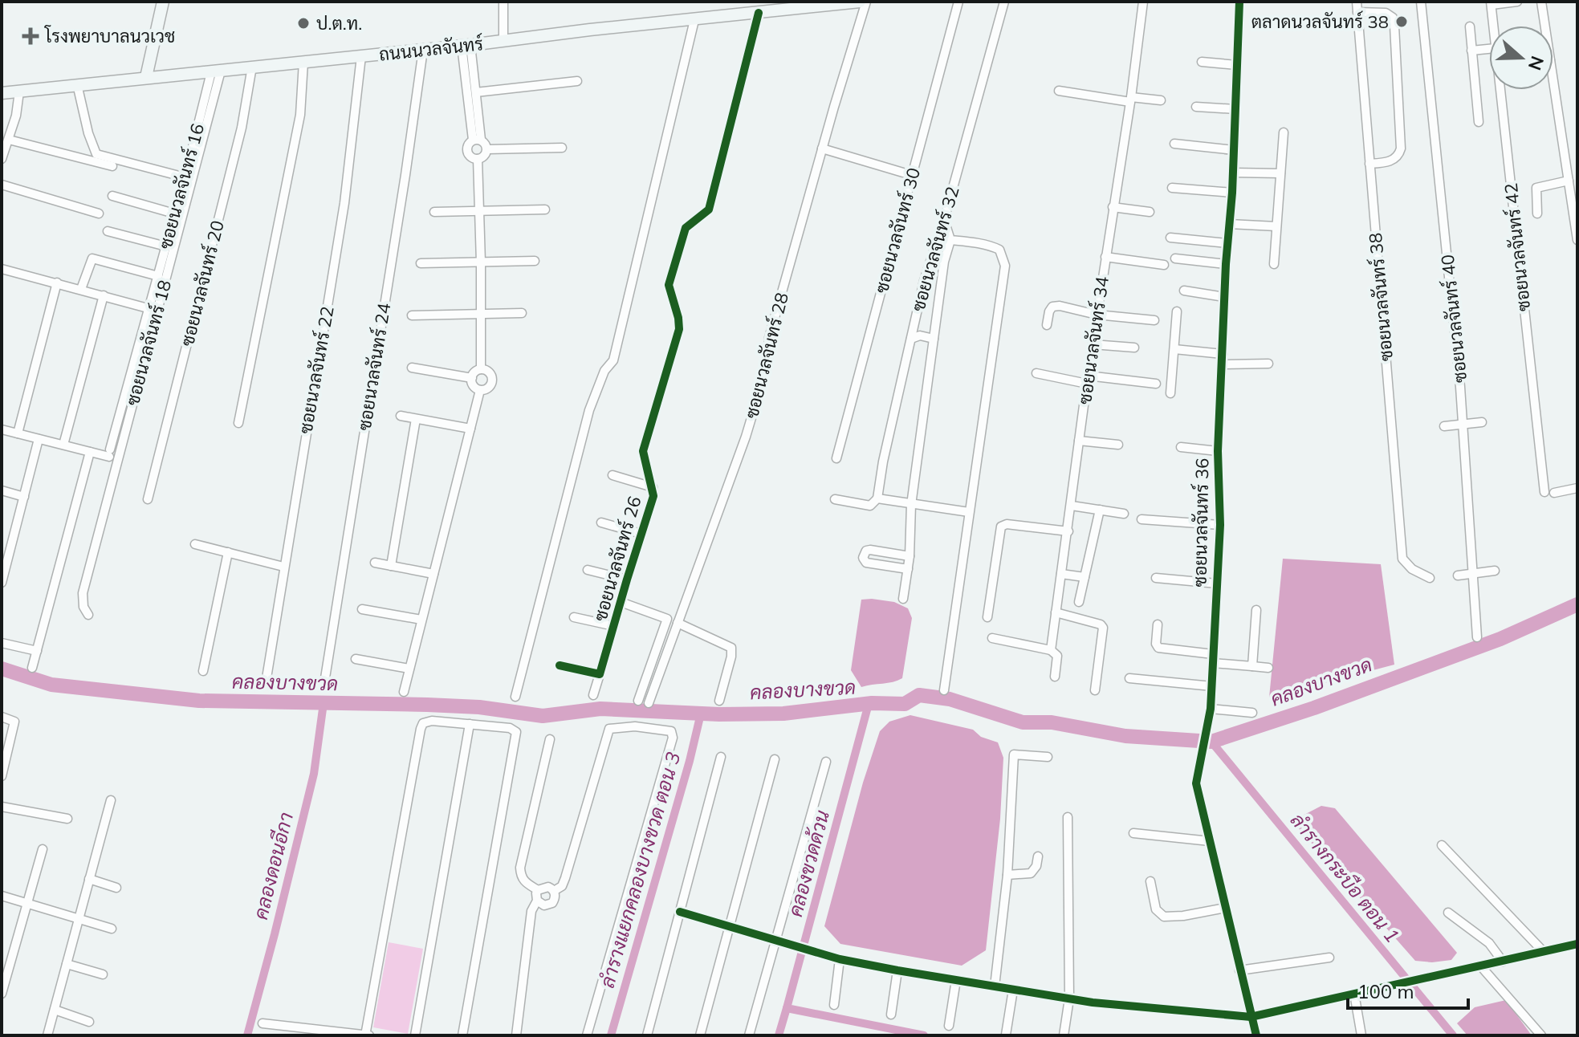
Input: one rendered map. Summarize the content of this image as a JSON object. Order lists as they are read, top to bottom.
{
  "streets": {
    "main road": ["ถนนนวลจันทร์"],
    "street": [
      "ซอยนวลจันทร์ 16",
      "ซอยนวลจันทร์ 30",
      "ซอยนวลจันทร์ 42",
      "ซอยนวลจันทร์ 32",
      "ซอยนวลจันทร์ 20",
      "ซอยนวลจันทร์ 38",
      "ซอยนวลจันทร์ 40",
      "ซอยนวลจันทร์ 34",
      "ซอยนวลจันทร์ 18",
      "ซอยนวลจันทร์ 28",
      "ซอยนวลจันทร์ 24",
      "ซอยนวลจันทร์ 22",
      "ซอยนวลจันทร์ 36",
      "ซอยนวลจันทร์ 26"
    ]
  },
  "crossings": [
    ["ถนนนวลจันทร์", "ซอยนวลจันทร์ 16"],
    ["ถนนนวลจันทร์", "ซอยนวลจันทร์ 20"],
    ["ถนนนวลจันทร์", "ซอยนวลจันทร์ 18"],
    ["ถนนนวลจันทร์", "ซอยนวลจันทร์ 24"],
    ["ถนนนวลจันทร์", "ซอยนวลจันทร์ 22"],
    ["ถนนนวลจันทร์", "ซอยนวลจันทร์ 26"],
    ["ซอยนวลจันทร์ 16", "ซอยนวลจันทร์ 18"]
  ],
  "water": [
    "คลองบางขวด",
    "คลองขวดด้วน",
    "คลองดอนอีกา",
    "ลำรางแยกคลองบางขวด ตอน 3",
    "ลำรางกระบือ ตอน 1"
  ],
  "places": {
    "other": ["ตลาดนวลจันทร์ 38", "ป.ต.ท."],
    "health": ["โรงพยาบาลนวเวช"]
  },
  "scale_bar": "100 m",
  "north": "right"
}
